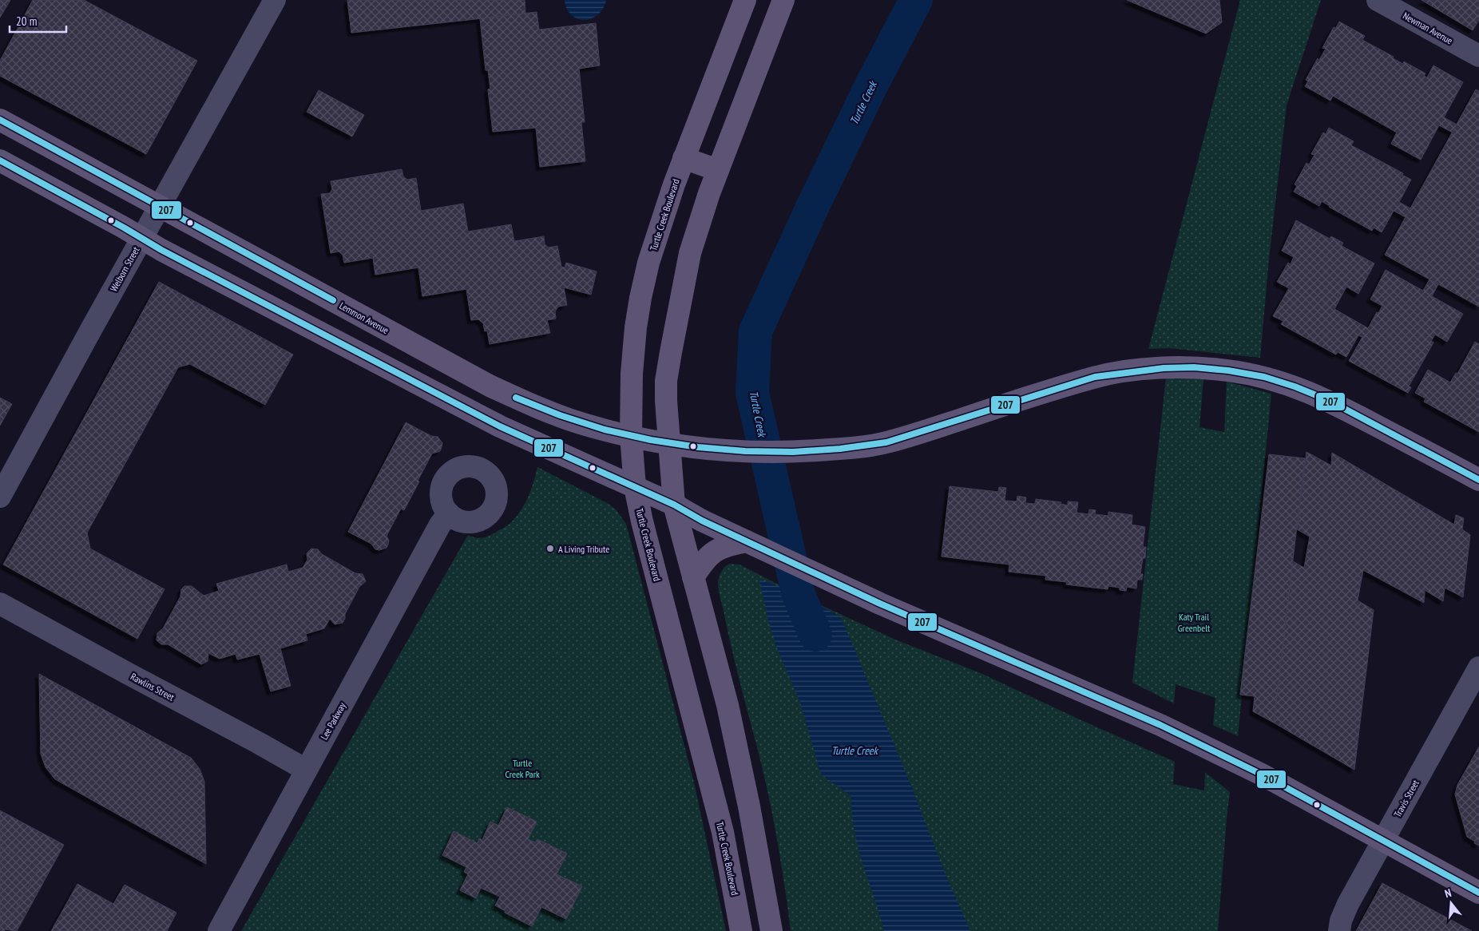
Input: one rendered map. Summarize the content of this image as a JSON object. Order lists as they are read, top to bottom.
{
  "streets": {
    "main road": ["Turtle Creek Boulevard", "Lemmon Avenue"],
    "street": [
      "Newman Avenue",
      "Welborn Street",
      "Rawlins Street",
      "Lee Parkway",
      "Travis Street"
    ]
  },
  "crossings": [
    ["Turtle Creek Boulevard", "Lemmon Avenue"],
    ["Welborn Street", "Lemmon Avenue"],
    ["Rawlins Street", "Lee Parkway"]
  ],
  "water": ["Turtle Creek"],
  "parks": ["Katy Trail Greenbelt", "Turtle Creek Park"],
  "places": ["A Living Tribute"],
  "lines": ["transit line 207"],
  "scale_bar": "20 m",
  "north": "top"
}
